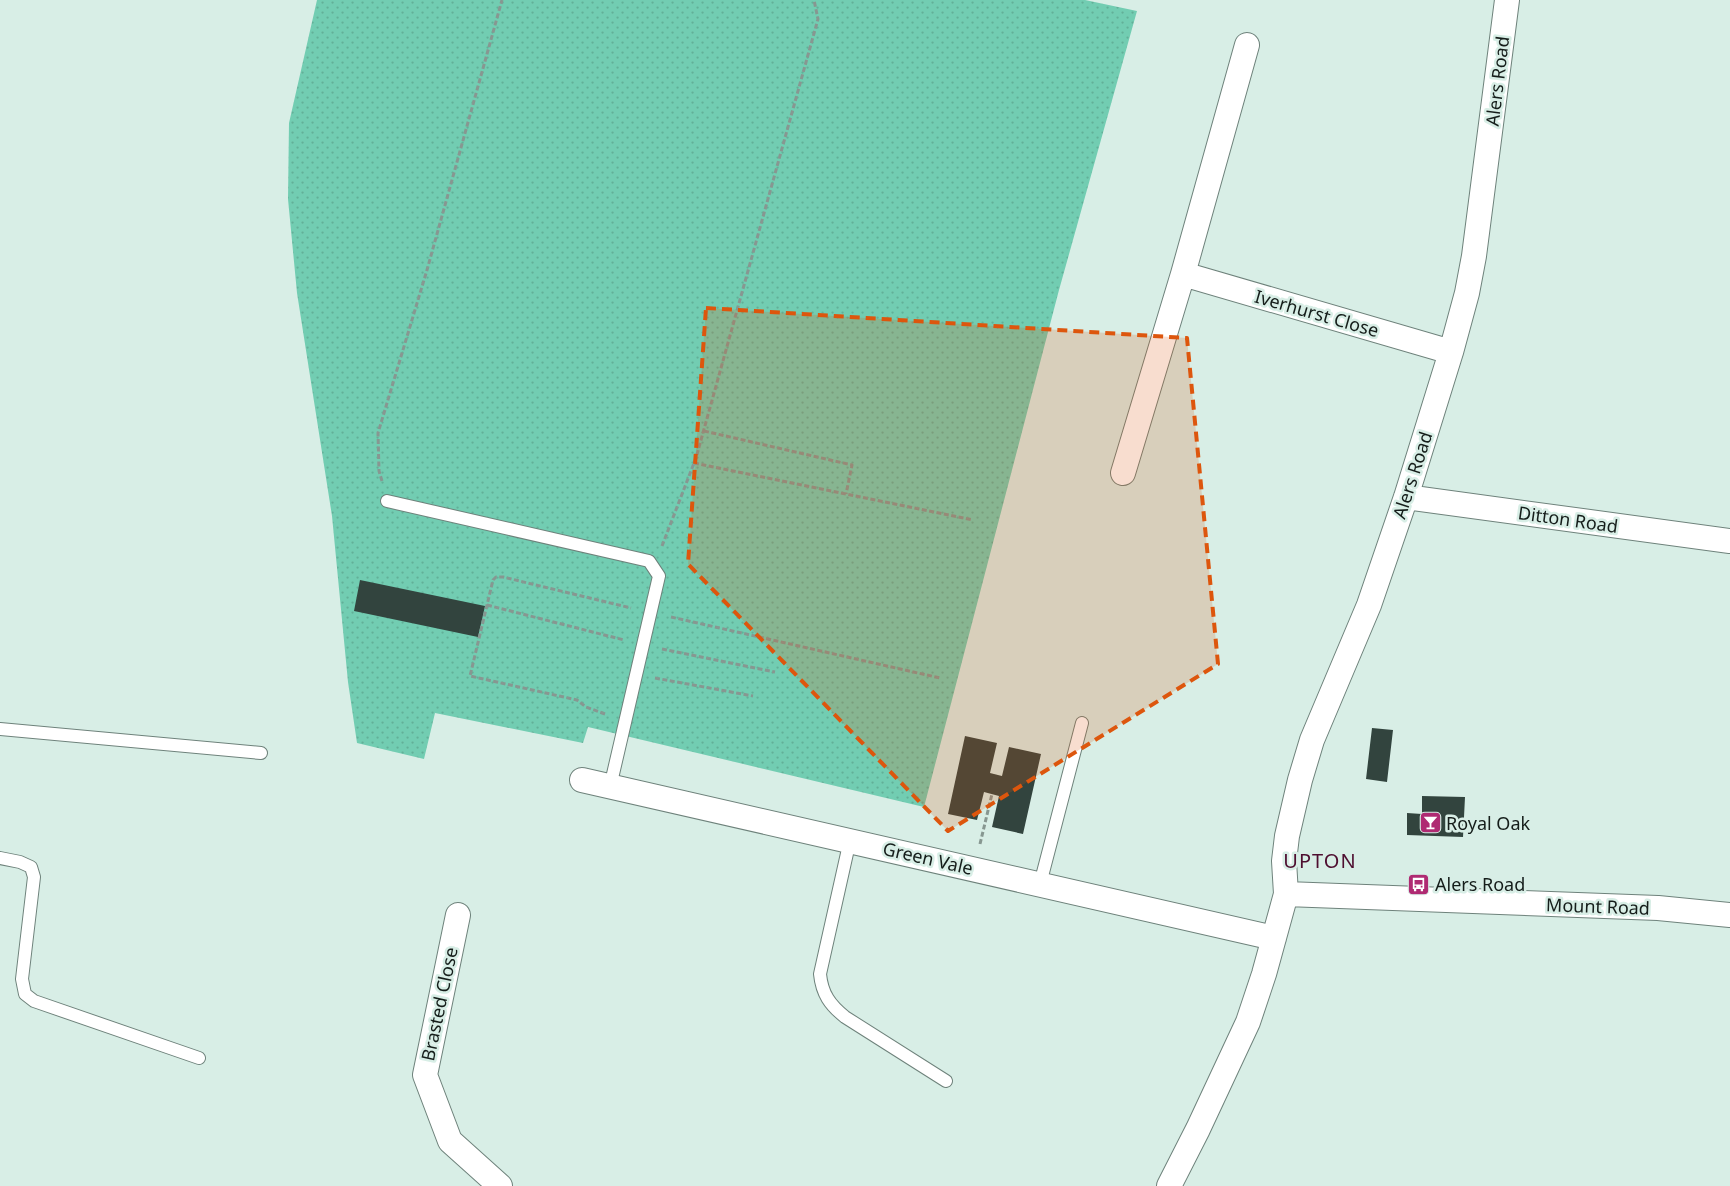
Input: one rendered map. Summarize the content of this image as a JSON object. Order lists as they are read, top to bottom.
{
  "streets": {
    "street": [
      "Alers Road",
      "Iverhurst Close",
      "Ditton Road",
      "Green Vale",
      "Mount Road",
      "Brasted Close"
    ]
  },
  "crossings": [
    ["Alers Road", "Iverhurst Close"],
    ["Alers Road", "Ditton Road"],
    ["Alers Road", "Green Vale"],
    ["Alers Road", "Mount Road"]
  ],
  "districts": ["UPTON"],
  "places": {
    "bar": ["Royal Oak"],
    "bus stop": ["Alers Road"]
  }
}
